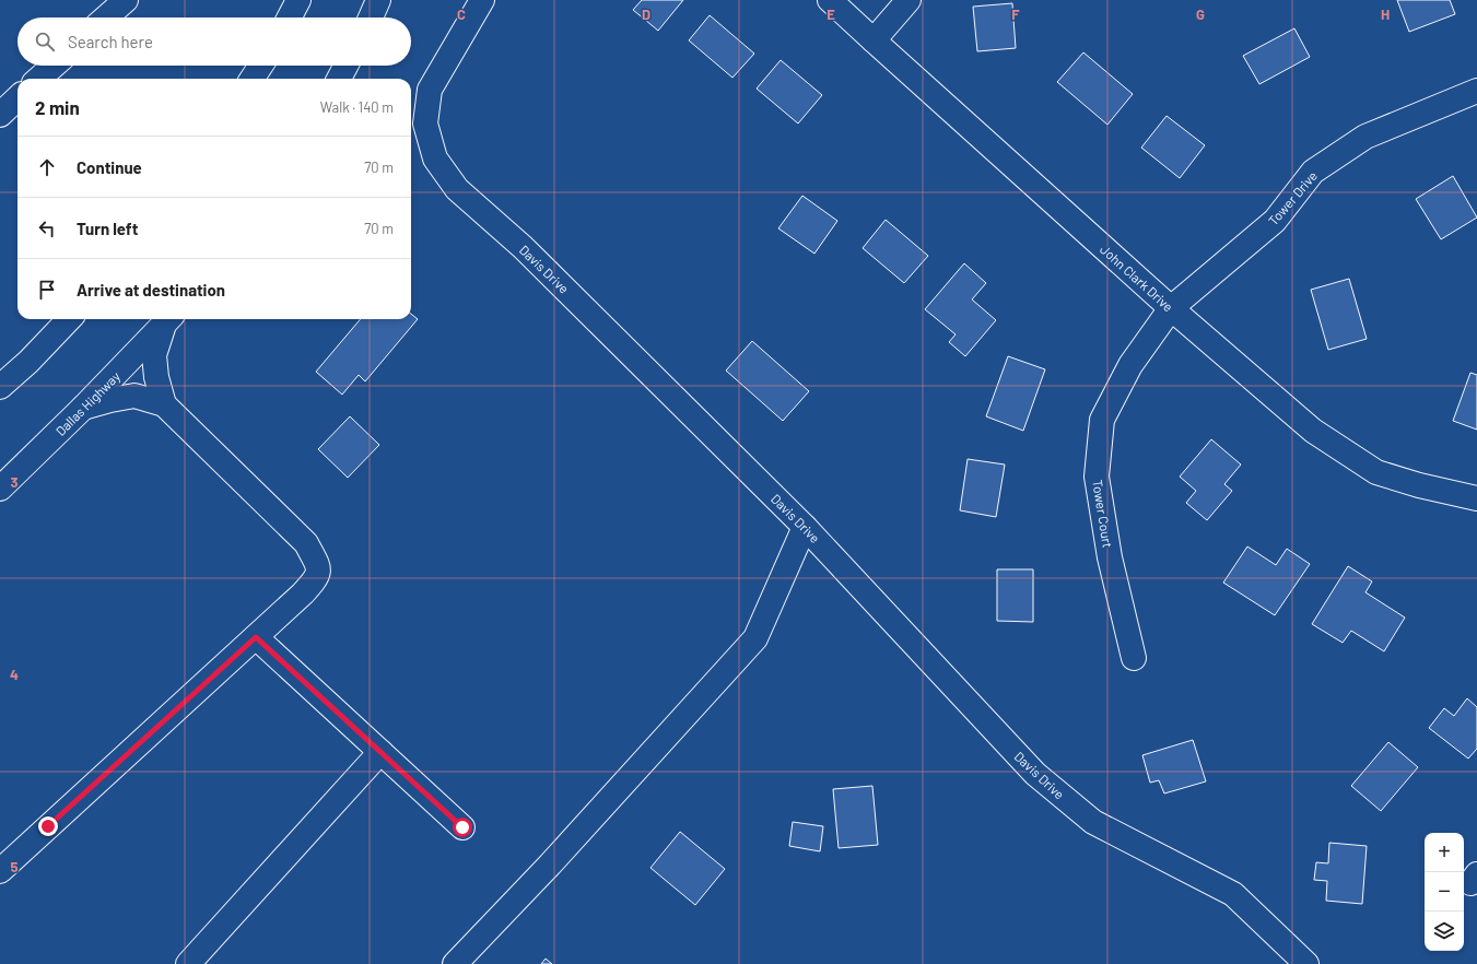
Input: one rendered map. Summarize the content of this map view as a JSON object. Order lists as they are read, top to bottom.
{
  "streets": {
    "street": [
      "Tower Drive",
      "Davis Drive",
      "John Clark Drive",
      "Dallas Highway",
      "Tower Court"
    ]
  },
  "crossings": [
    ["Tower Drive", "John Clark Drive"],
    ["Tower Drive", "Tower Court"],
    ["John Clark Drive", "Tower Court"]
  ],
  "page": {
    "search": "Search here",
    "heading": ["2 min", "Walk · 140 m"],
    "list": [
      ["Continue", "70 m"],
      ["Turn left", "70 m"],
      "Arrive at destination"
    ],
    "map_buttons": ["+", "−"]
  },
  "grid": {
    "columns": [
      "C",
      "D",
      "E",
      "F",
      "G",
      "H"
    ],
    "rows": ["3", "4", "5"]
  }
}
